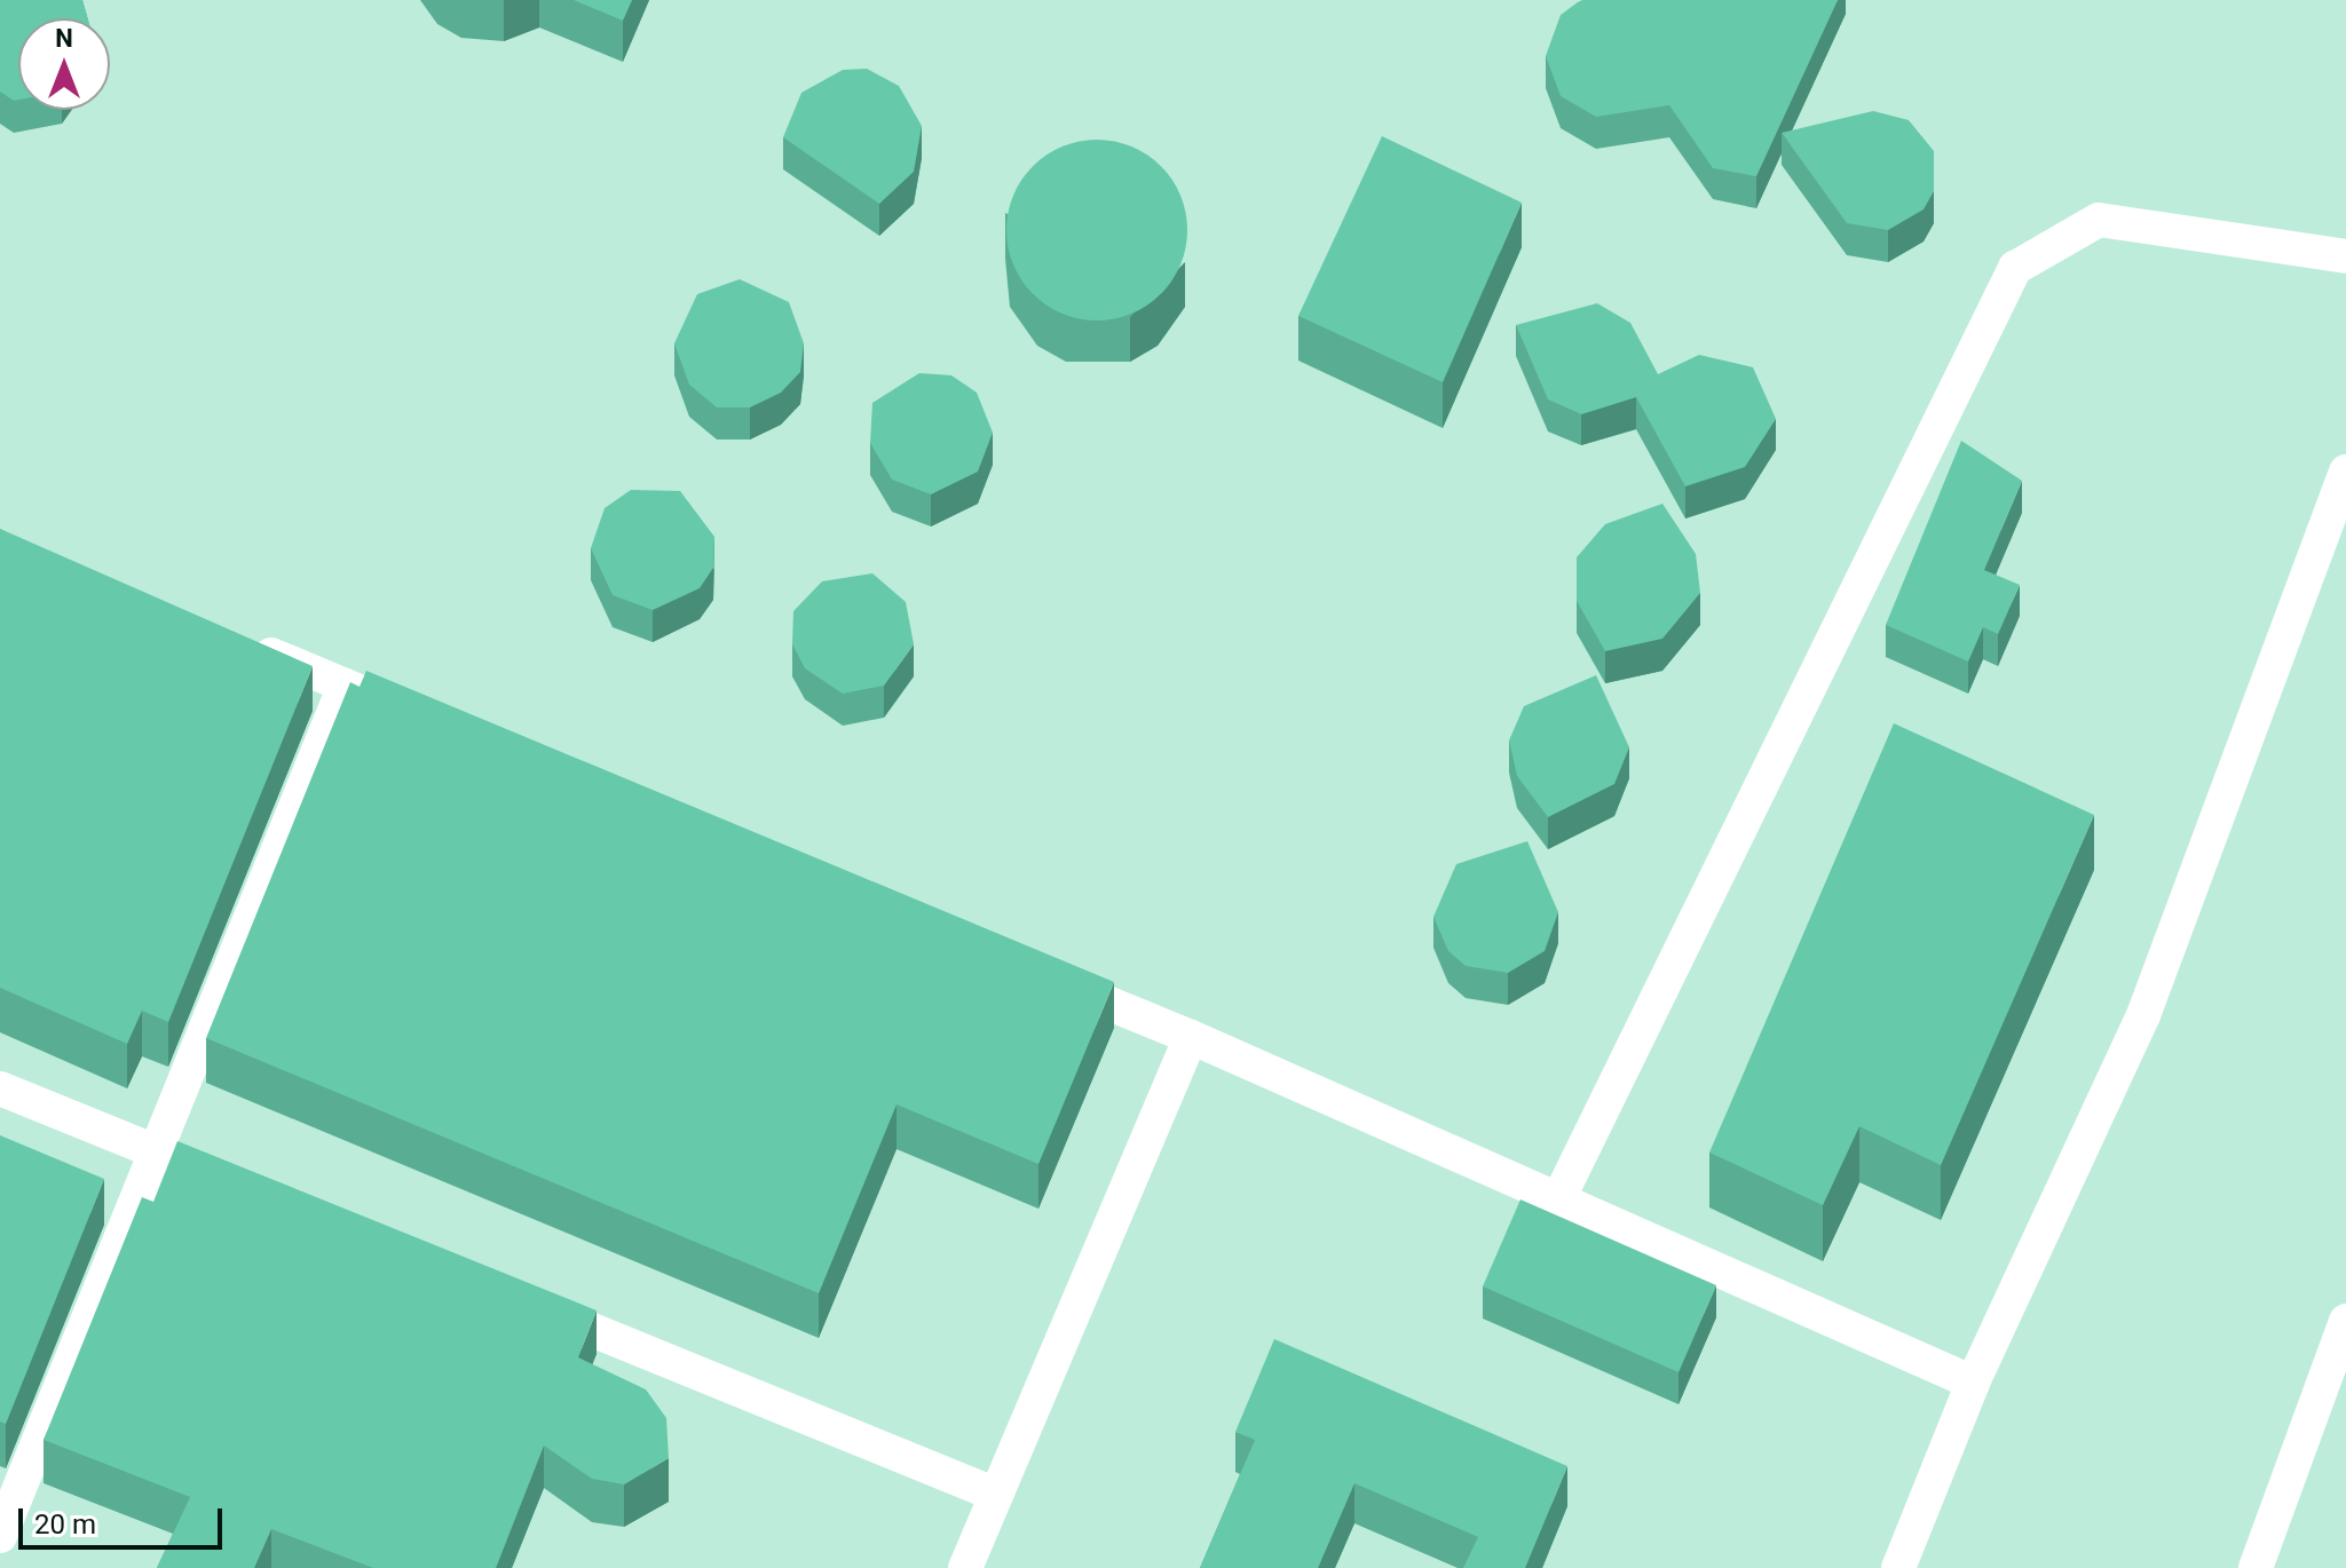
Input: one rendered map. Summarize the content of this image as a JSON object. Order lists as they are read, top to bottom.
{
  "scale_bar": "20 m",
  "north": "top"
}
